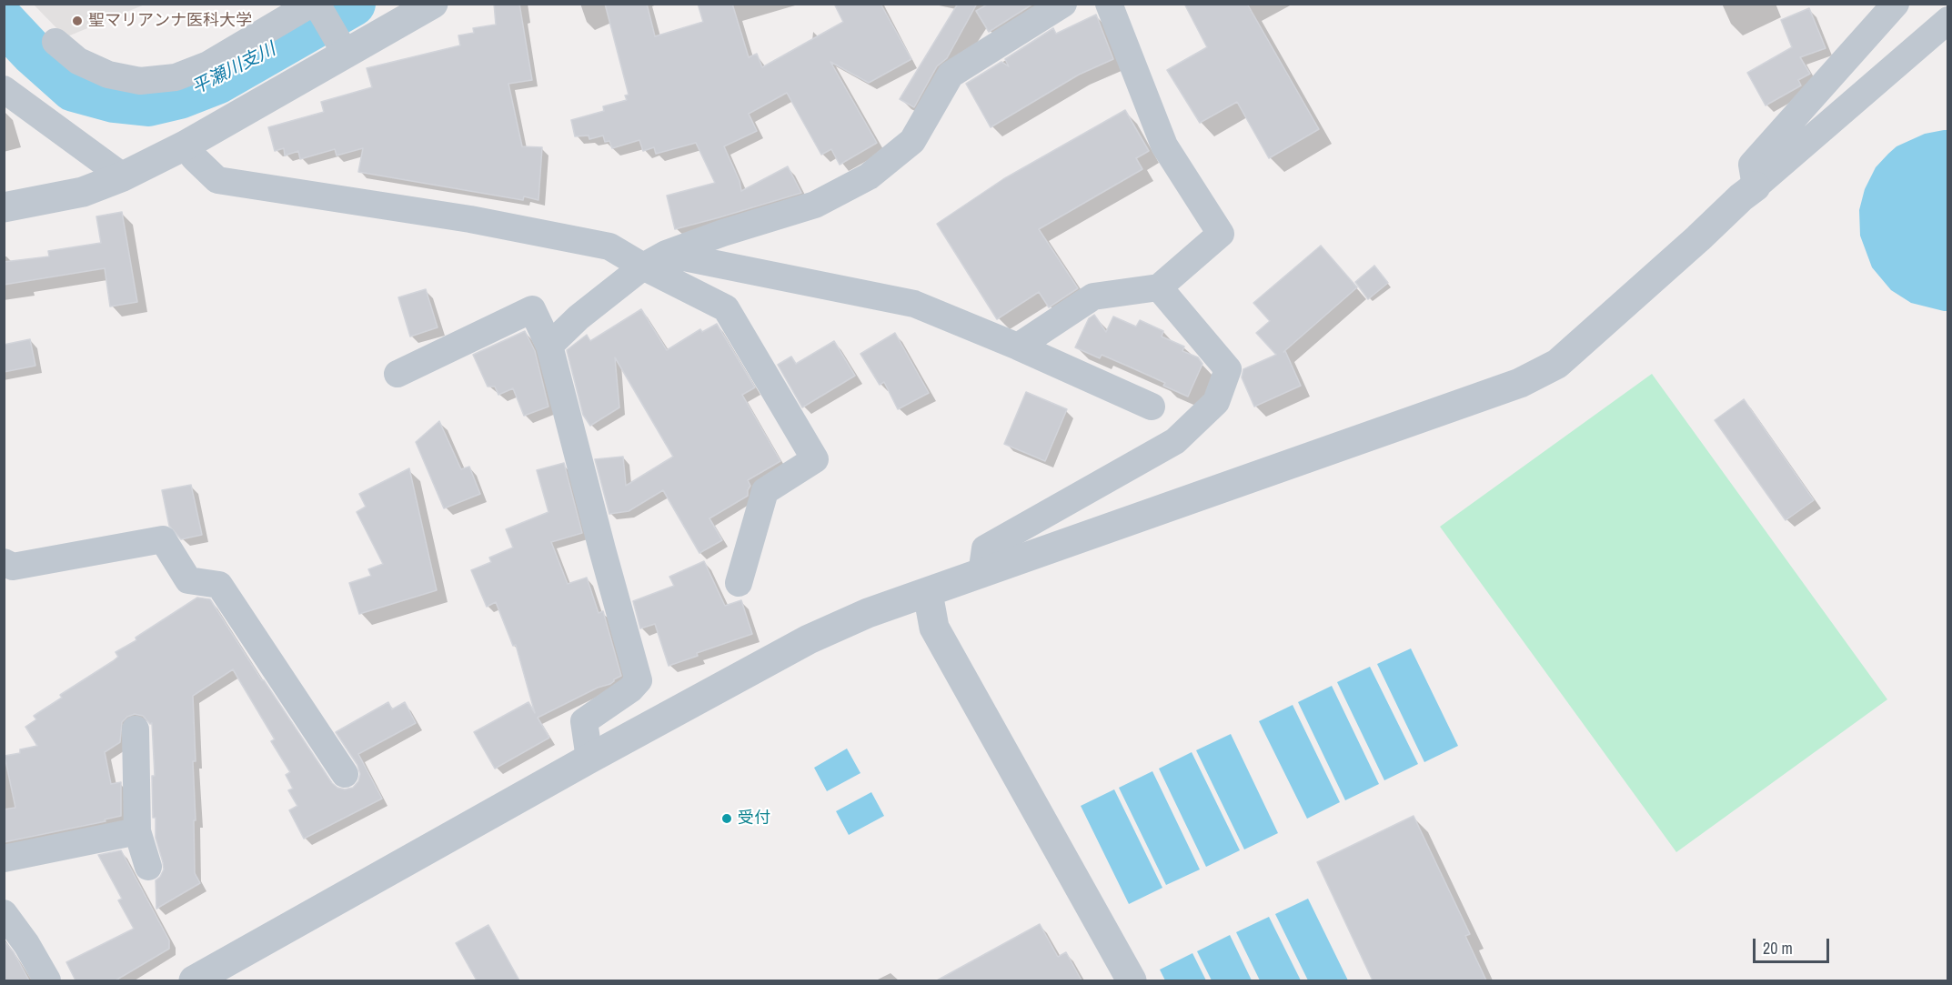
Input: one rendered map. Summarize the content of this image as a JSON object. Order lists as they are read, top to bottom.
{
  "water": ["平瀬川支川"],
  "places": ["聖マリアンナ医科大学", "受付"],
  "scale_bar": "20 m"
}
